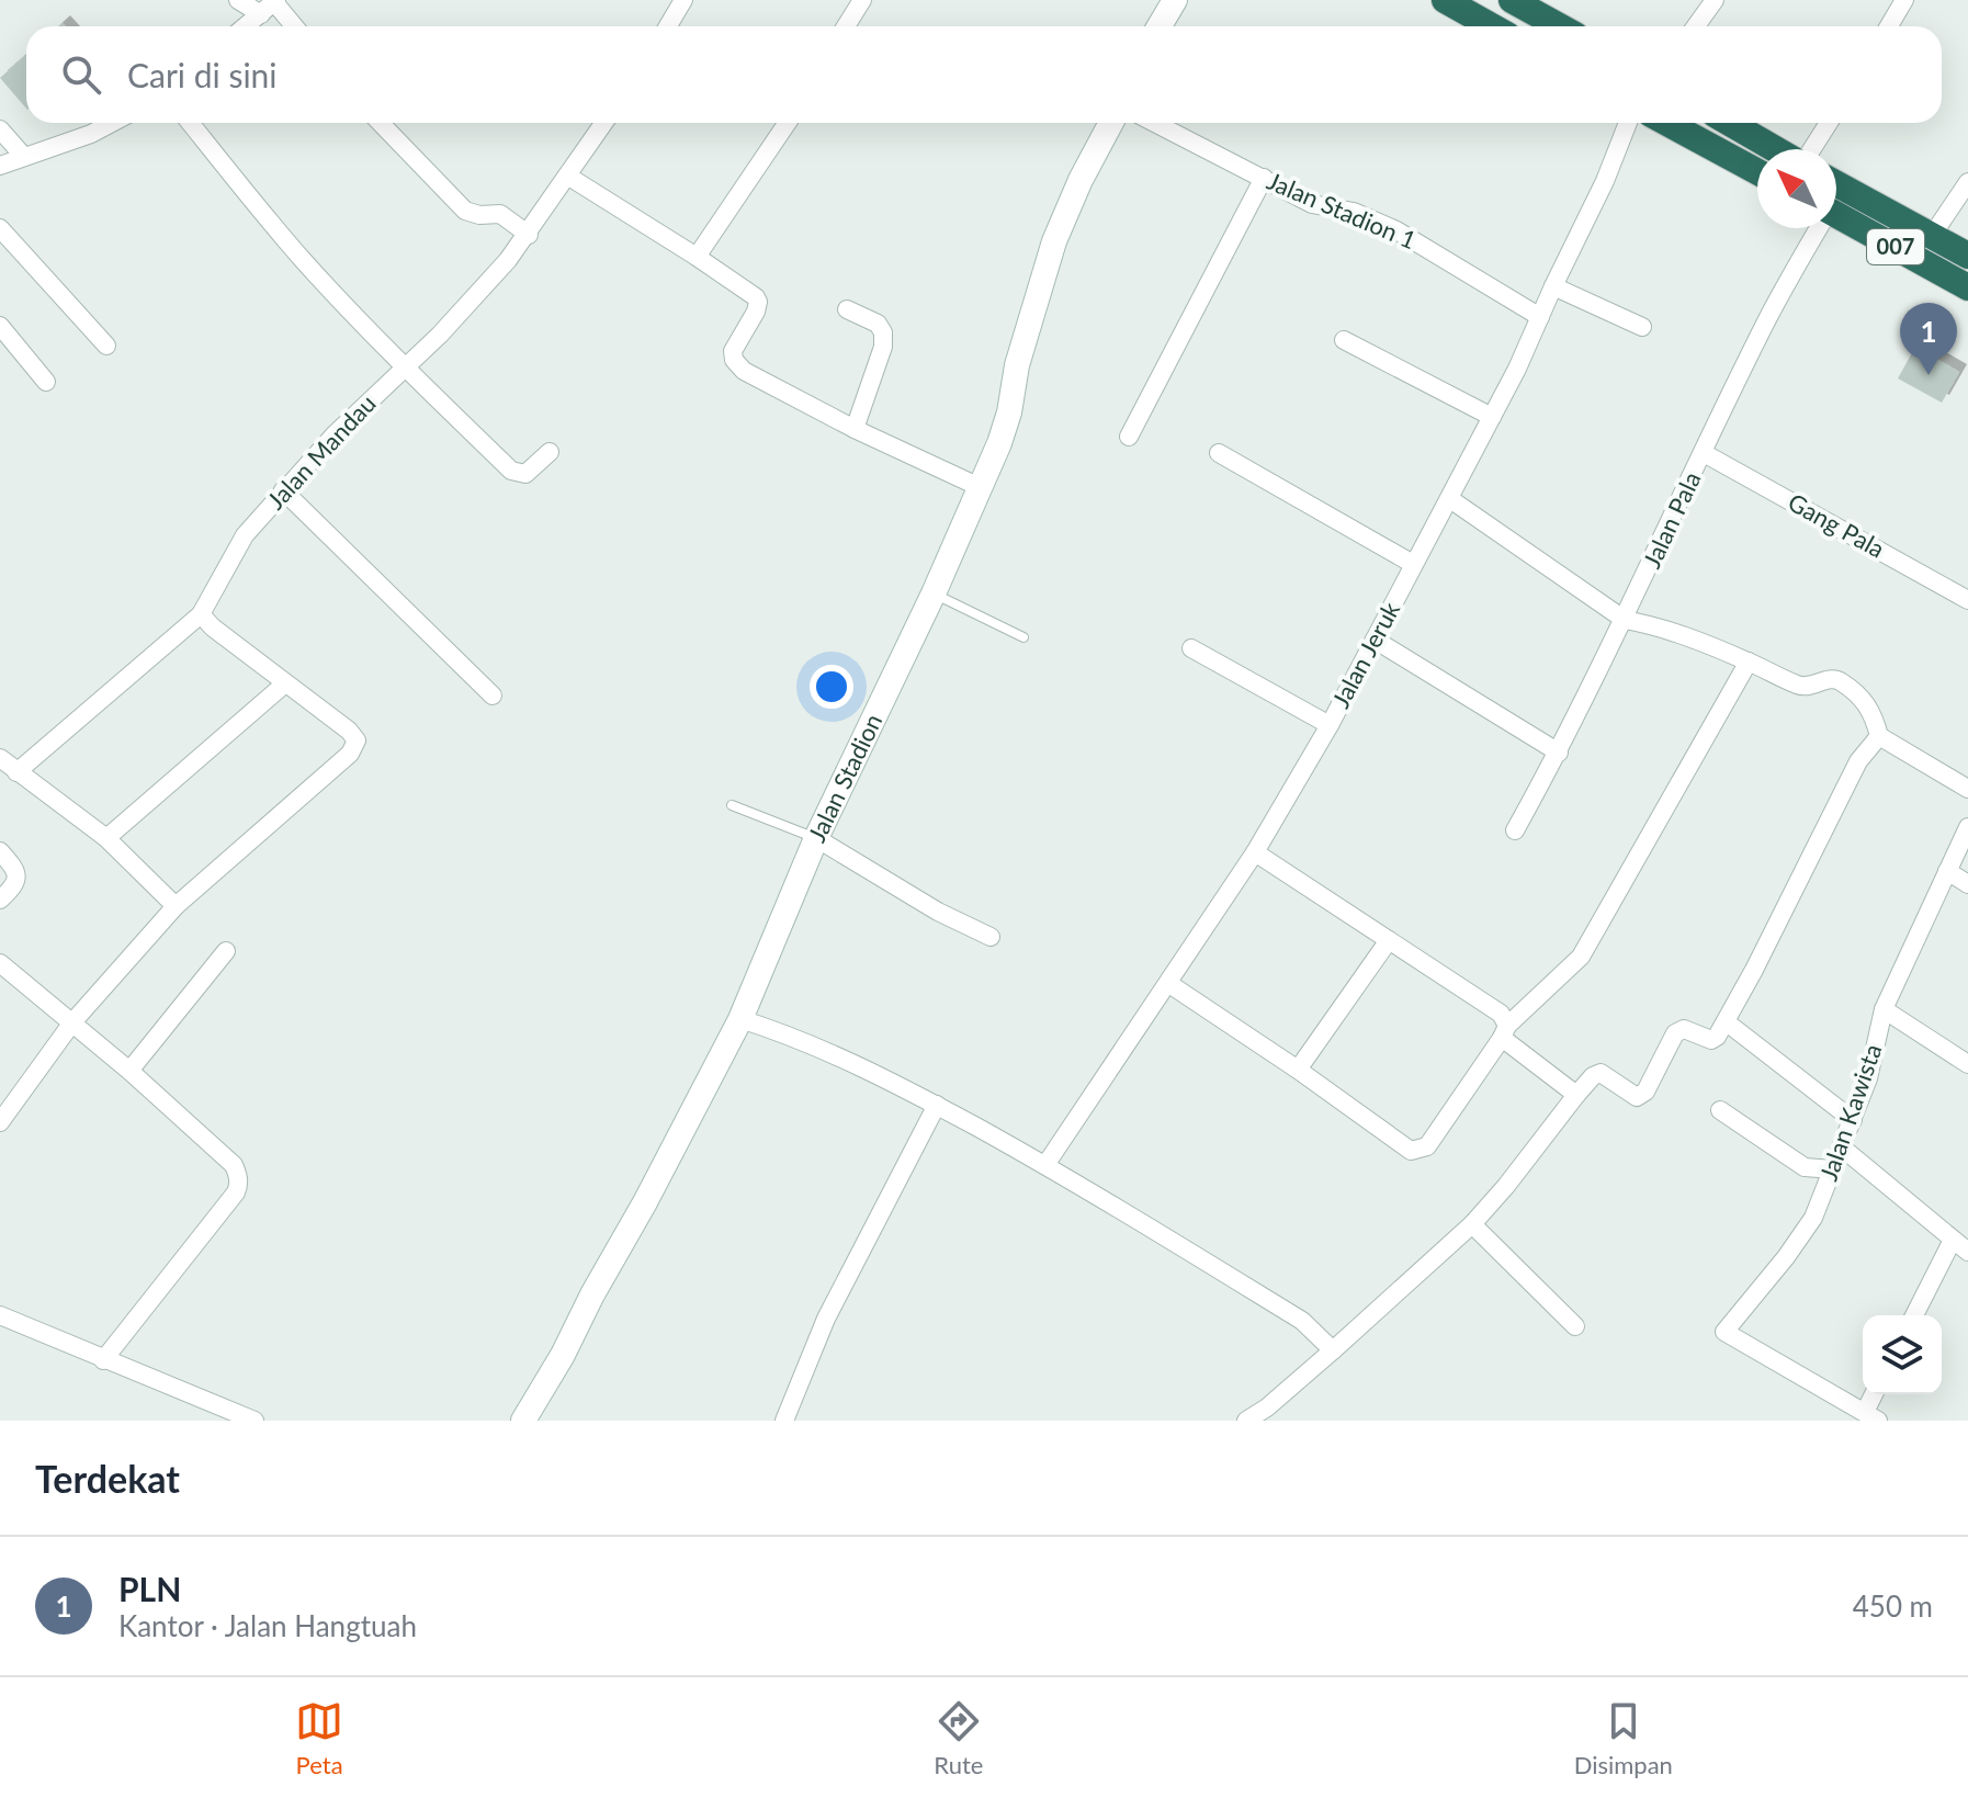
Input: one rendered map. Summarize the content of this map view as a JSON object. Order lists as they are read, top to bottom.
{
  "streets": {
    "highway": ["007"],
    "street": [
      "Jalan Stadion 1",
      "Jalan Mandau",
      "Jalan Pala",
      "Gang Pala",
      "Jalan Jeruk",
      "Jalan Stadion",
      "Jalan Kawista"
    ]
  },
  "crossings": [
    ["Jalan Stadion 1", "Jalan Jeruk"],
    ["Jalan Pala", "Gang Pala"]
  ],
  "north": "top left",
  "page": {
    "search": "Cari di sini",
    "pins": "1",
    "heading": "Terdekat",
    "list": [
      {
        "mark": "1",
        "name": "PLN",
        "note": "Kantor · Jalan Hangtuah",
        "value": "450 m"
      }
    ],
    "nav": ["Peta", "Rute", "Disimpan"]
  }
}
